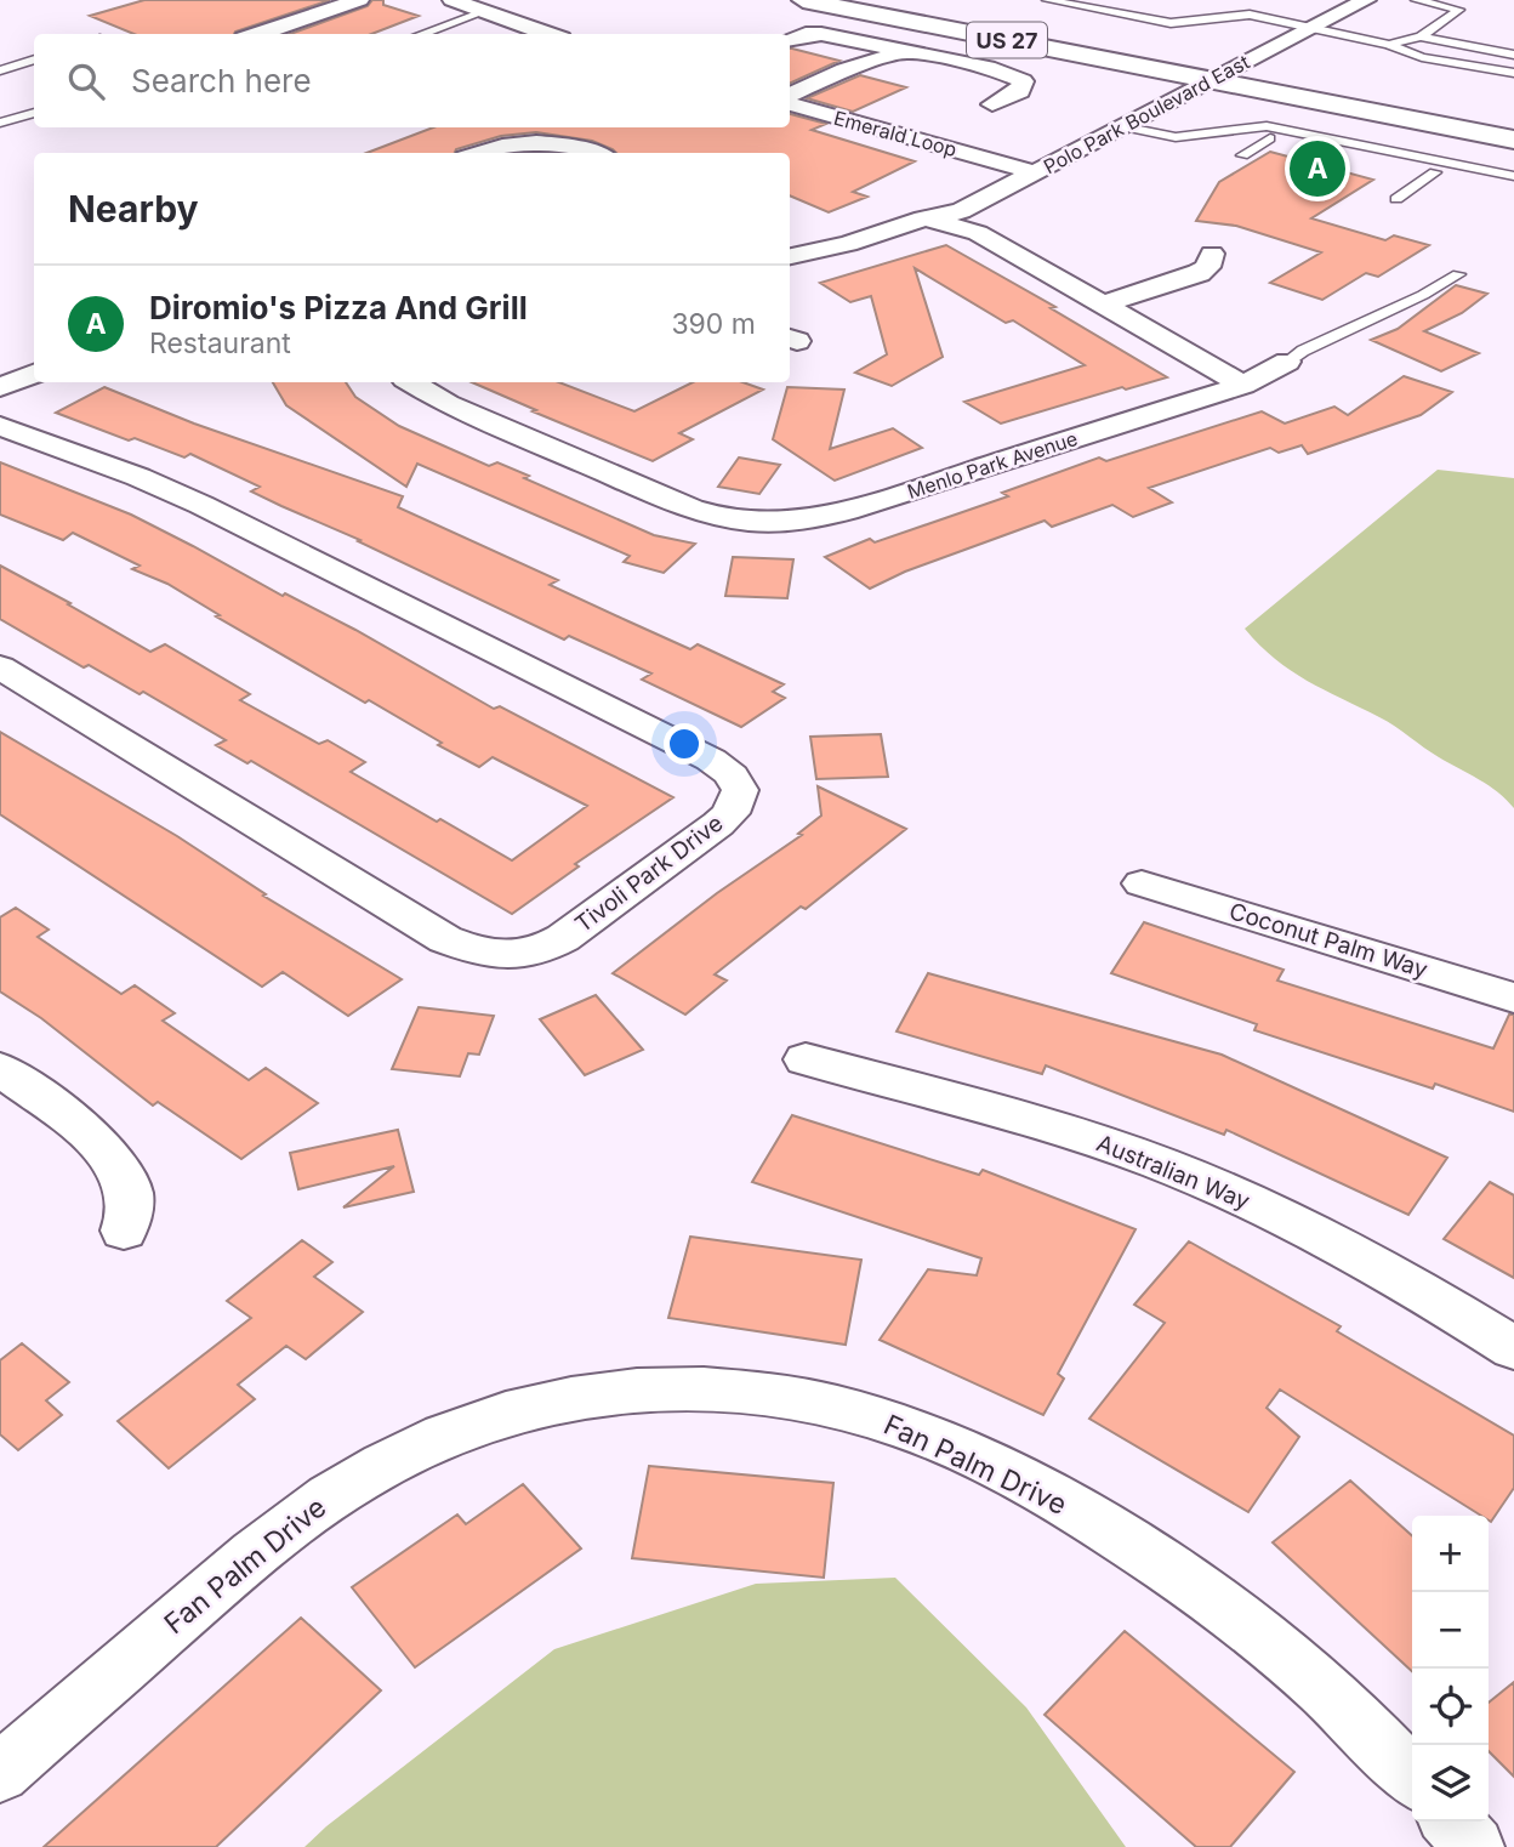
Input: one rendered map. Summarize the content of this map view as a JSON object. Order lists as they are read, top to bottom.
{
  "streets": {
    "highway": ["US 27"],
    "street": [
      "Polo Park Boulevard East",
      "Emerald Loop",
      "Menlo Park Avenue",
      "Tivoli Park Drive",
      "Coconut Palm Way",
      "Australian Way",
      "Fan Palm Drive"
    ]
  },
  "crossings": [
    ["US 27", "Polo Park Boulevard East"],
    ["Polo Park Boulevard East", "Emerald Loop"]
  ],
  "page": {
    "search": "Search here",
    "pins": "A",
    "heading": "Nearby",
    "list": [
      {
        "mark": "A",
        "name": "Diromio's Pizza And Grill",
        "note": "Restaurant",
        "value": "390 m"
      }
    ],
    "map_buttons": ["+", "−"]
  }
}
